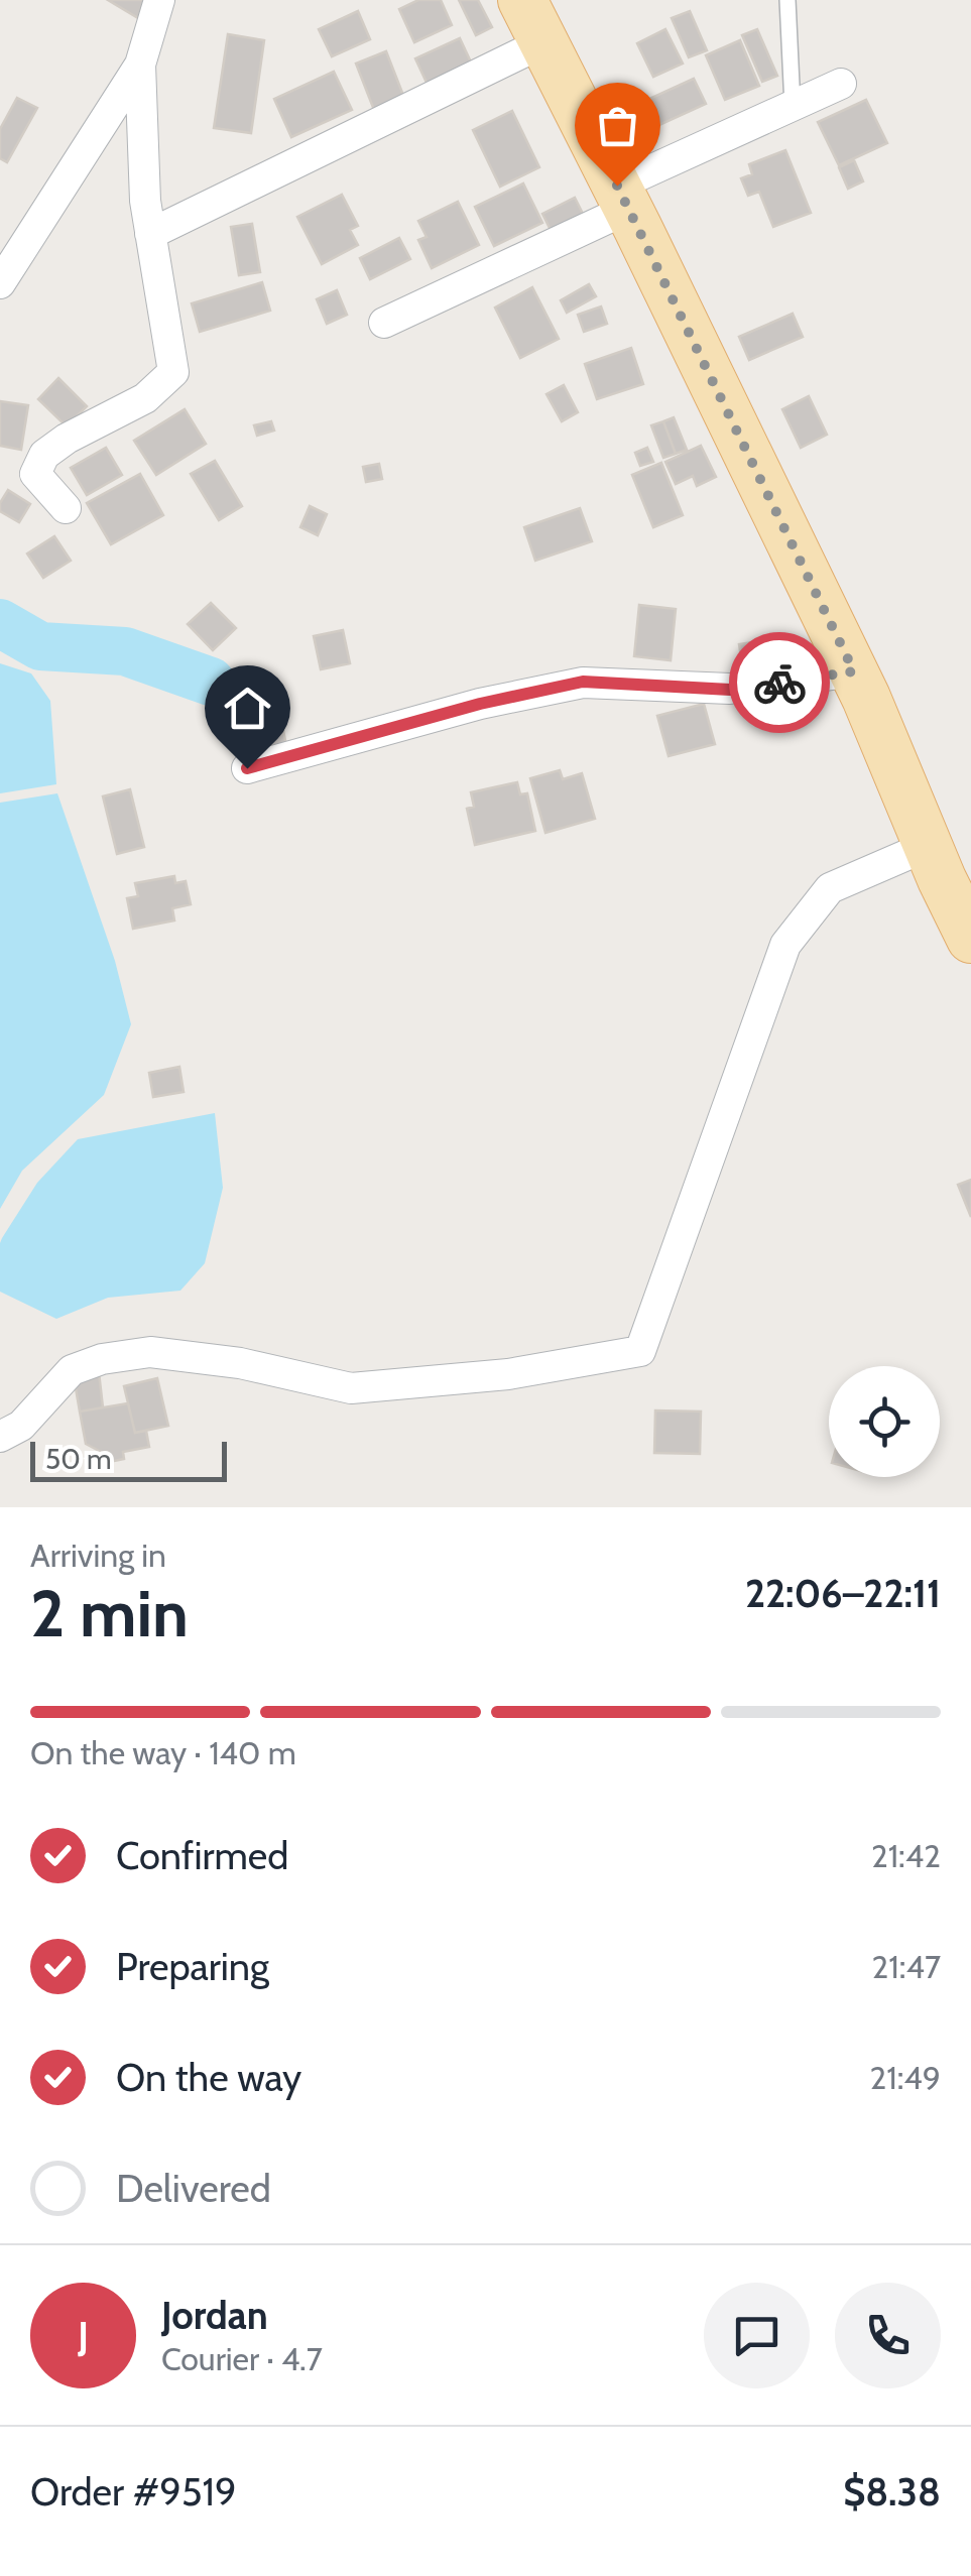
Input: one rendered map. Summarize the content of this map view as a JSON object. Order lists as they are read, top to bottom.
{
  "scale_bar": "50 m",
  "page": {
    "scale": "50 m",
    "heading": ["2 min", "Arriving in", "22:06–22:11"],
    "panel": [
      "Jordan",
      "Courier · 4.7",
      "Order #9519",
      "$8.38"
    ],
    "bar": "On the way · 140 m",
    "list": [
      ["Confirmed", "21:42"],
      ["Preparing", "21:47"],
      ["On the way", "21:49"],
      "Delivered"
    ],
    "round": "J"
  }
}
